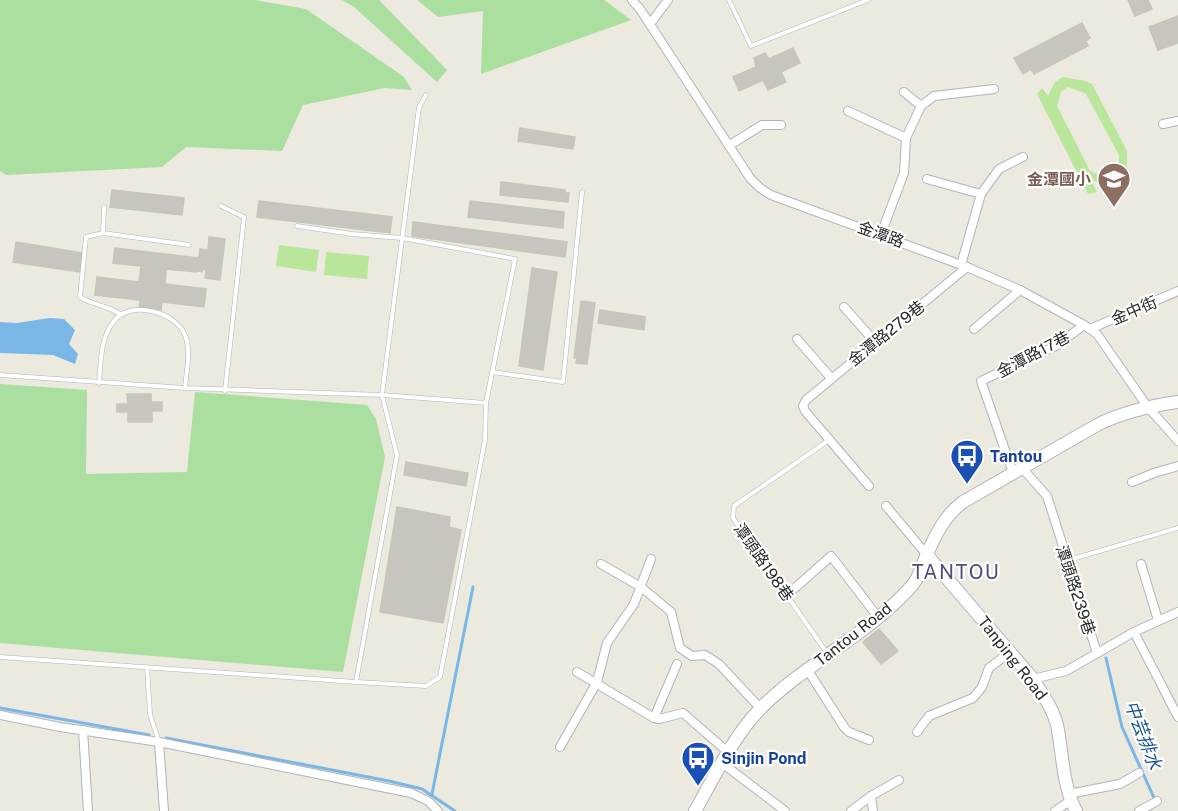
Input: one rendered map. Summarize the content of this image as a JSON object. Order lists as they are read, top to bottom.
{
  "streets": {
    "street": [
      "金潭路",
      "金中街",
      "金潭路279巷",
      "金潭路17巷",
      "潭頭路239巷",
      "Tantou Road",
      "Tanping Road"
    ],
    "lane": ["潭頭路198巷"]
  },
  "crossings": [
    ["金潭路", "金中街"],
    ["金潭路", "金潭路279巷"],
    ["金潭路", "金潭路17巷"],
    ["金潭路", "Tantou Road"],
    ["金中街", "金潭路17巷"],
    ["金潭路279巷", "潭頭路198巷"],
    ["金潭路17巷", "潭頭路239巷"],
    ["金潭路17巷", "Tantou Road"],
    ["潭頭路198巷", "Tantou Road"],
    ["潭頭路239巷", "Tantou Road"],
    ["Tantou Road", "Tanping Road"]
  ],
  "districts": ["TANTOU"],
  "water": ["中芸排水"],
  "places": {
    "school or university": ["金潭國小"],
    "bus stop": ["Tantou", "Sinjin Pond"]
  }
}
